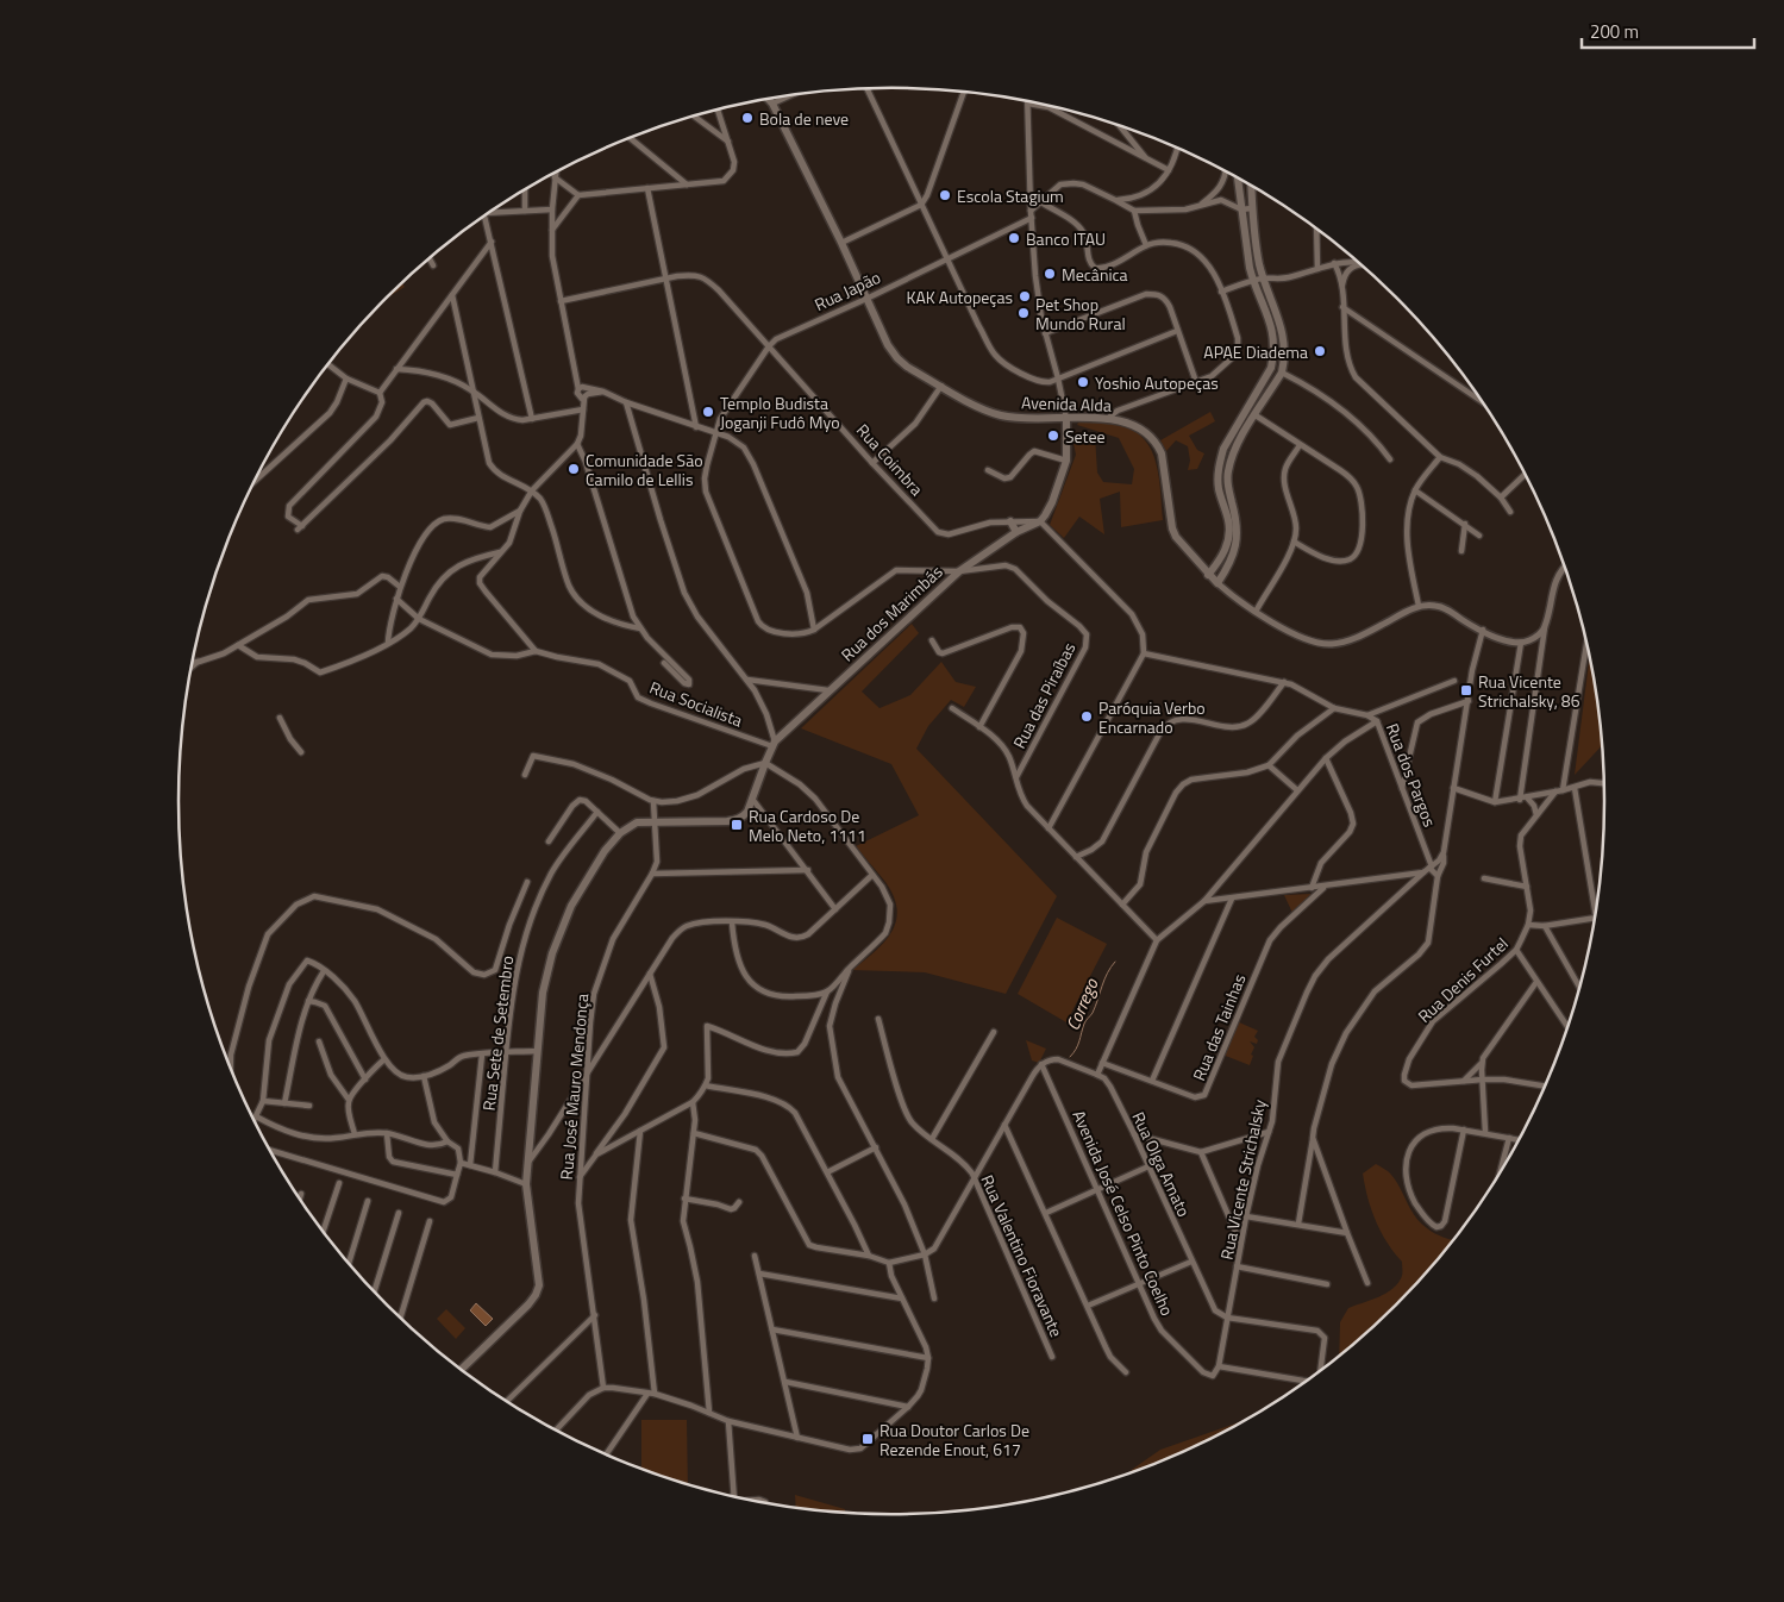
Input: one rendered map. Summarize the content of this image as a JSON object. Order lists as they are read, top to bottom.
{
  "streets": {
    "main road": ["Avenida Alda", "Rua dos Marimbás"],
    "street": [
      "Rua Japão",
      "Rua Coimbra",
      "Rua das Piraíbas",
      "Rua Socialista",
      "Rua dos Pargos",
      "Rua Denis Furtel",
      "Rua das Tainhas",
      "Rua Sete de Setembro",
      "Rua José Mauro Mendonça",
      "Rua Olga Amato",
      "Rua Vicente Strichalsky",
      "Avenida José Celso Pinto Coelho",
      "Rua Valentino Fioravante"
    ]
  },
  "crossings": [
    ["Rua Japão", "Avenida Alda"],
    ["Rua Japão", "Rua Coimbra"],
    ["Rua Coimbra", "Rua dos Marimbás"],
    ["Rua dos Marimbás", "Rua das Piraíbas"],
    ["Rua dos Marimbás", "Rua Socialista"],
    ["Rua dos Pargos", "Rua Vicente Strichalsky"],
    ["Rua Olga Amato", "Rua Vicente Strichalsky"],
    ["Rua Olga Amato", "Avenida José Celso Pinto Coelho"],
    ["Rua Vicente Strichalsky", "Avenida José Celso Pinto Coelho"]
  ],
  "water": ["Corrego"],
  "places": {
    "other": [
      "Bola de neve",
      "Escola Stagium",
      "Banco ITAU",
      "Mecânica",
      "KAK Autopeças",
      "Pet Shop Mundo Rural",
      "APAE Diadema",
      "Yoshio Autopeças",
      "Templo Budista Joganji Fudô Myo",
      "Setee",
      "Comunidade São Camilo de Lellis",
      "Paróquia Verbo Encarnado"
    ],
    "transit": ["Rua Vicente Strichalsky, 86", "Rua Cardoso De Melo Neto, 1111", "Rua Doutor Carlos De Rezende Enout, 617"]
  },
  "scale_bar": "200 m"
}
